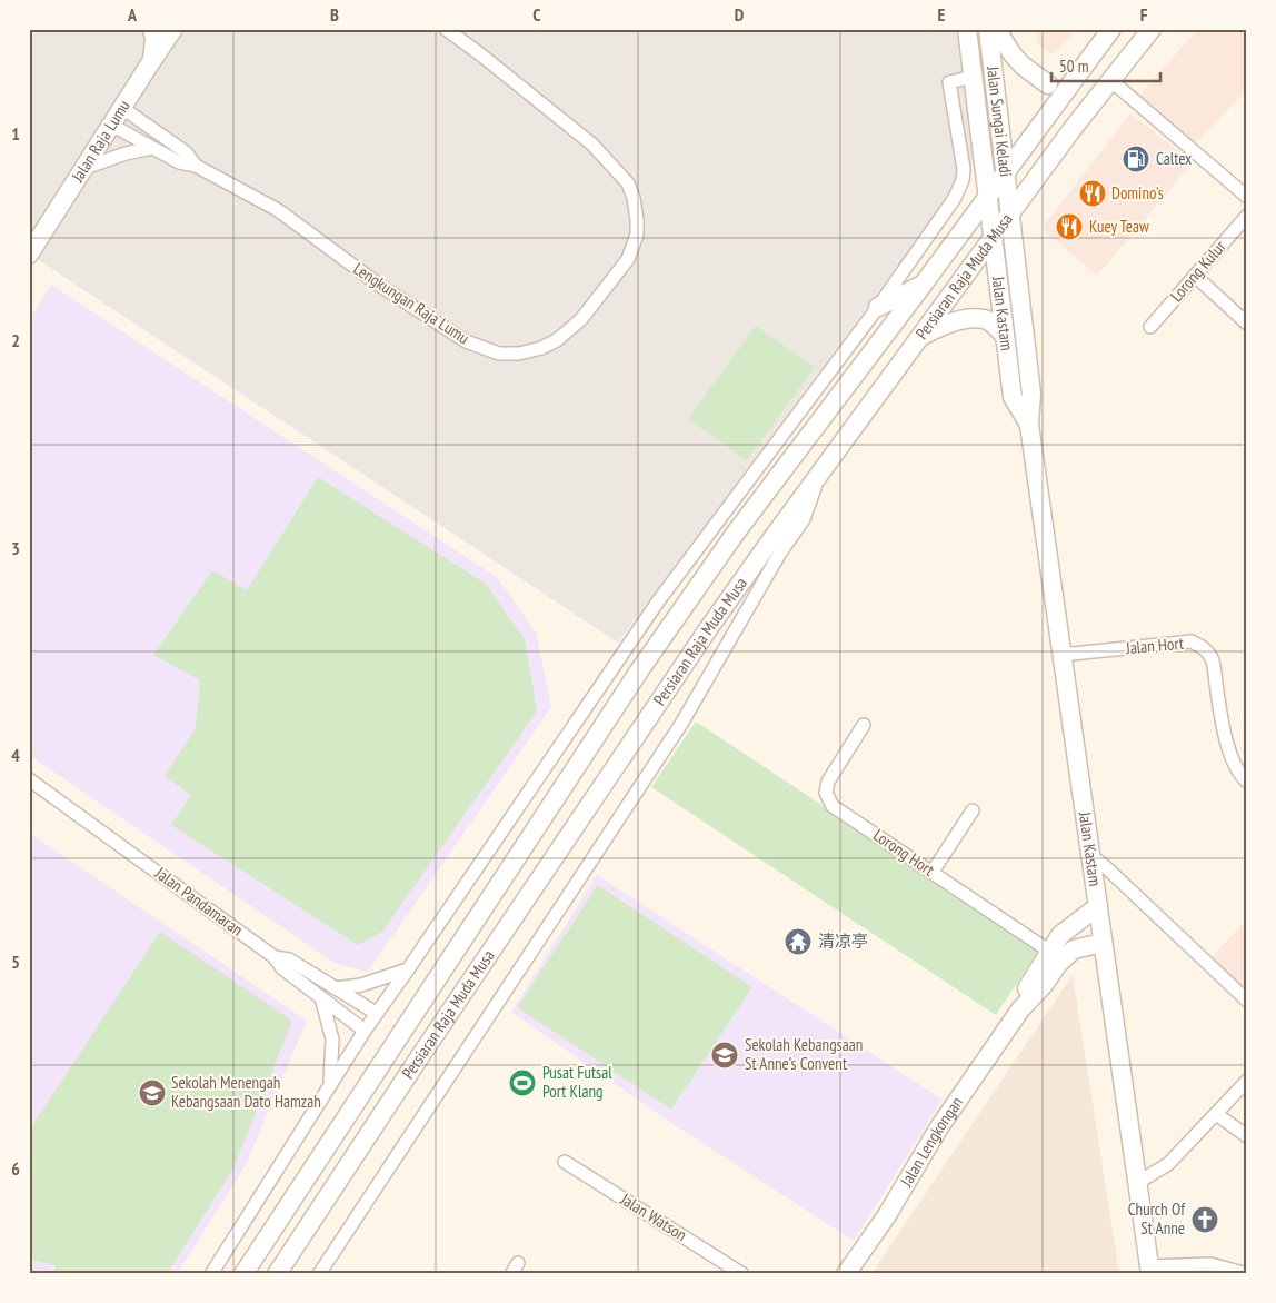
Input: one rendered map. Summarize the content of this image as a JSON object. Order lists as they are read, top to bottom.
{
  "streets": {
    "main road": [
      "Jalan Sungai Keladi",
      "Jalan Raja Lumu",
      "Persiaran Raja Muda Musa",
      "Jalan Kastam",
      "Jalan Lengkongan"
    ],
    "street": [
      "Lorong Kulur",
      "Lengkungan Raja Lumu",
      "Jalan Hort",
      "Lorong Hort",
      "Jalan Pandamaran",
      "Jalan Watson"
    ]
  },
  "crossings": [
    ["Jalan Sungai Keladi", "Persiaran Raja Muda Musa"],
    ["Jalan Sungai Keladi", "Jalan Kastam"],
    ["Jalan Raja Lumu", "Lengkungan Raja Lumu"],
    ["Persiaran Raja Muda Musa", "Jalan Kastam"],
    ["Jalan Kastam", "Jalan Hort"],
    ["Jalan Kastam", "Jalan Lengkongan"],
    ["Lorong Hort", "Jalan Lengkongan"]
  ],
  "places": {
    "fuel station": ["Caltex"],
    "restaurant": ["Domino's", "Kuey Teaw"],
    "temple": ["清凉亭"],
    "school or university": ["Sekolah Kebangsaan St Anne's Convent", "Sekolah Menengah Kebangsaan Dato Hamzah"],
    "sports": ["Pusat Futsal Port Klang"],
    "church": ["Church Of St Anne"]
  },
  "scale_bar": "50 m",
  "grid": {
    "columns": [
      "A",
      "B",
      "C",
      "D",
      "E",
      "F"
    ],
    "rows": [
      "1",
      "2",
      "3",
      "4",
      "5",
      "6"
    ]
  }
}
